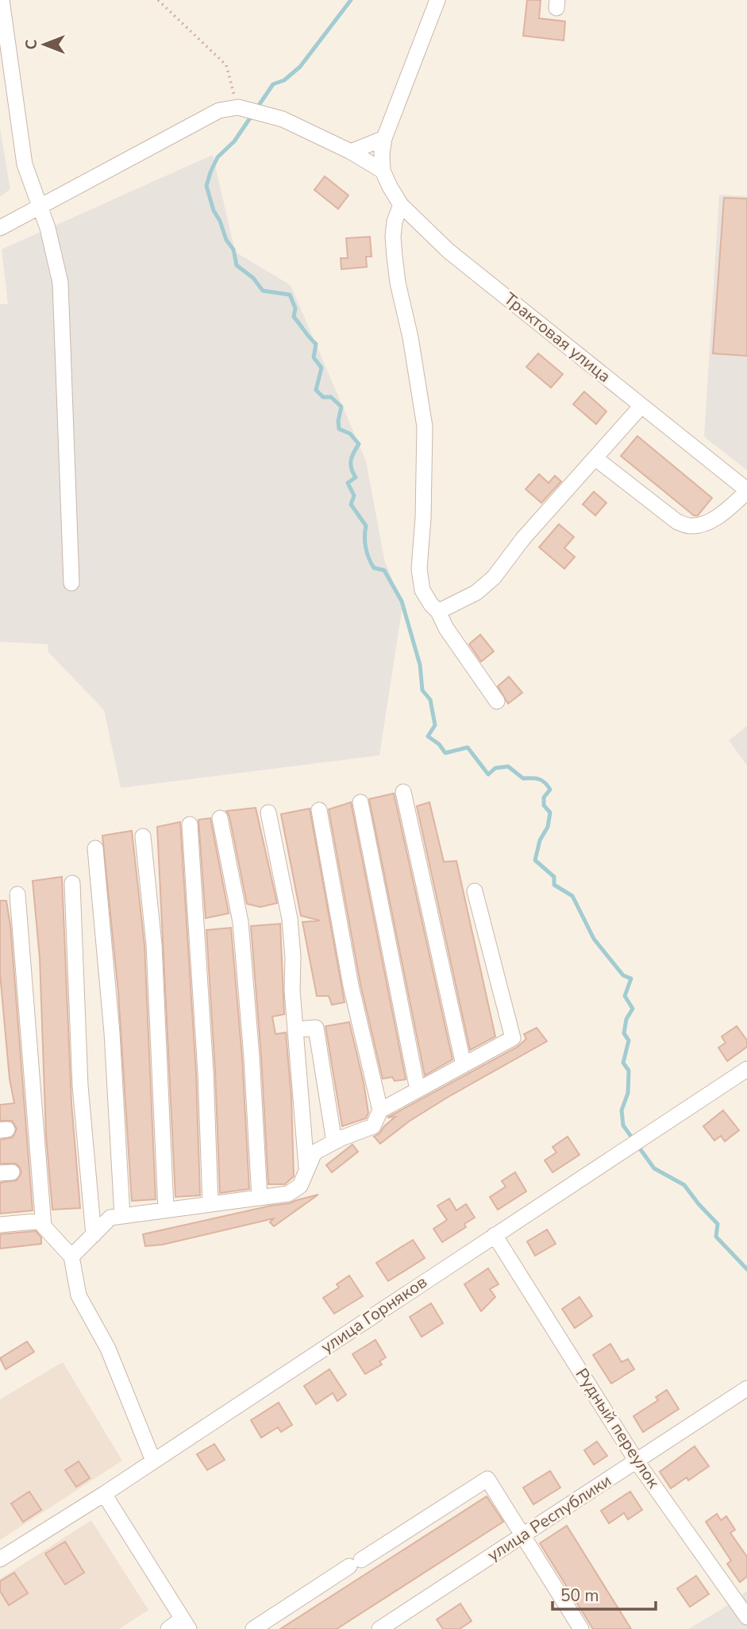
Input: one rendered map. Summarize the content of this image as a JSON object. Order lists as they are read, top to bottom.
{
  "streets": {
    "street": [
      "Трактовая улица",
      "улица Горняков",
      "Рудный переулок",
      "улица Республики"
    ]
  },
  "crossings": [
    ["улица Горняков", "Рудный переулок"],
    ["Рудный переулок", "улица Республики"]
  ],
  "scale_bar": "50 m",
  "north": "left"
}
